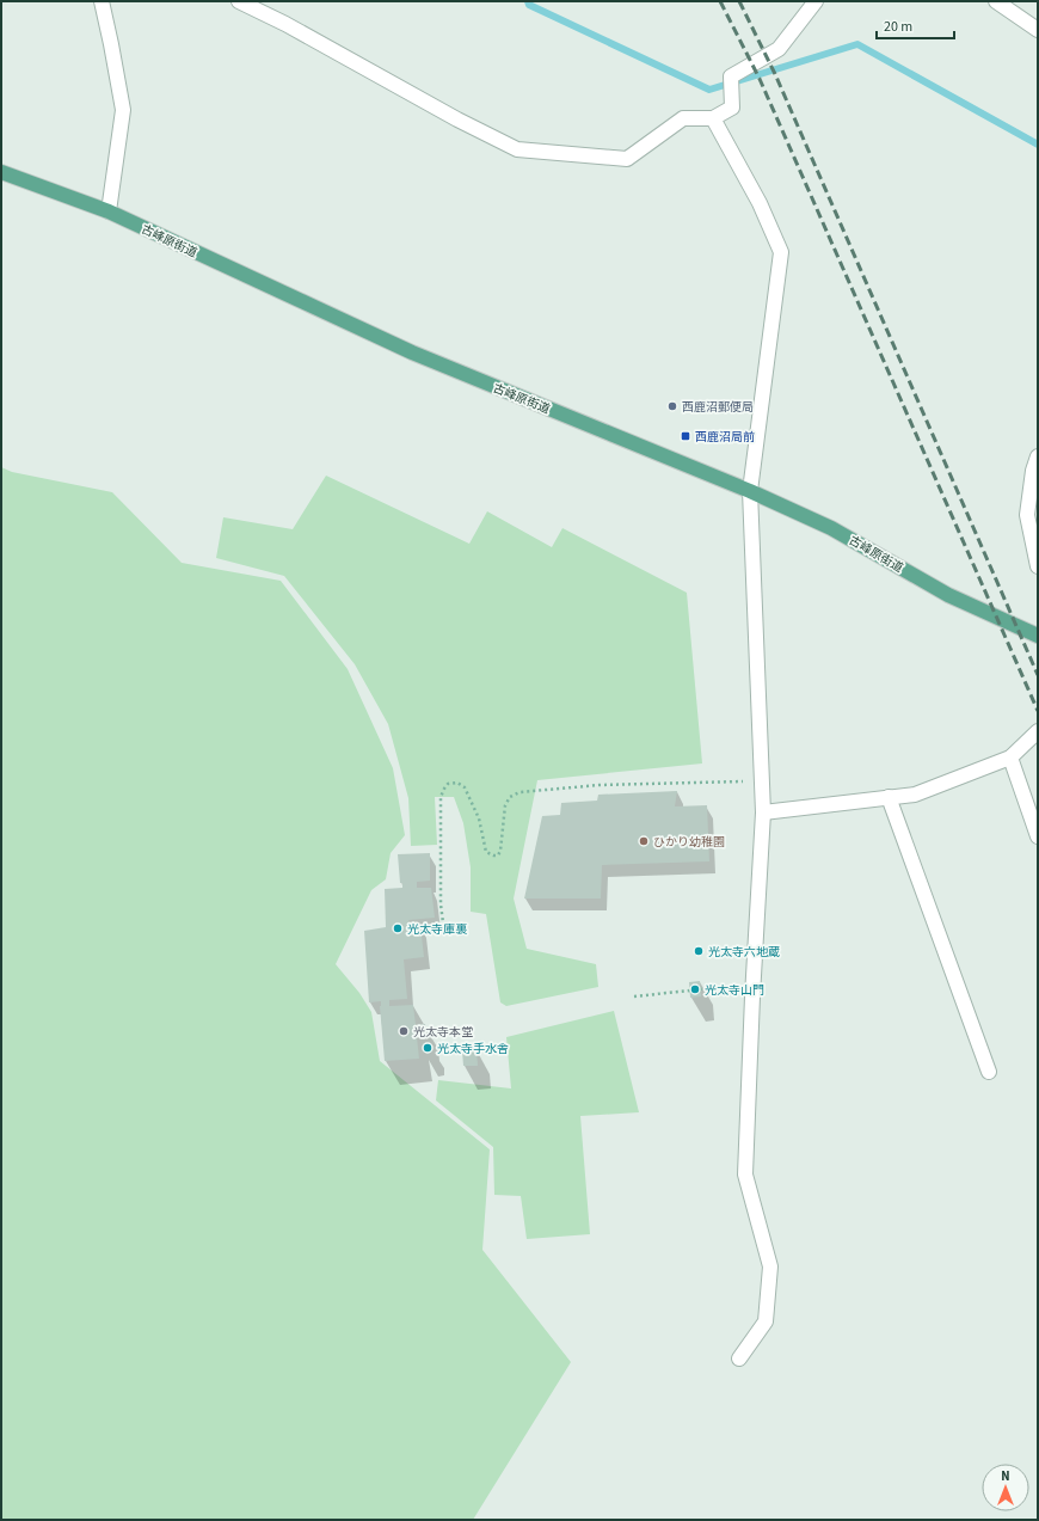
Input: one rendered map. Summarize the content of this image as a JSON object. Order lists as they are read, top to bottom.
{
  "streets": {
    "main road": ["古峰原街道"]
  },
  "places": {
    "other": [
      "西鹿沼郵便局",
      "ひかり幼稚園",
      "光太寺庫裏",
      "光太寺六地蔵",
      "光太寺山門",
      "光太寺本堂",
      "光太寺手水舎"
    ],
    "transit": ["西鹿沼局前"]
  },
  "scale_bar": "20 m",
  "north": "top"
}
